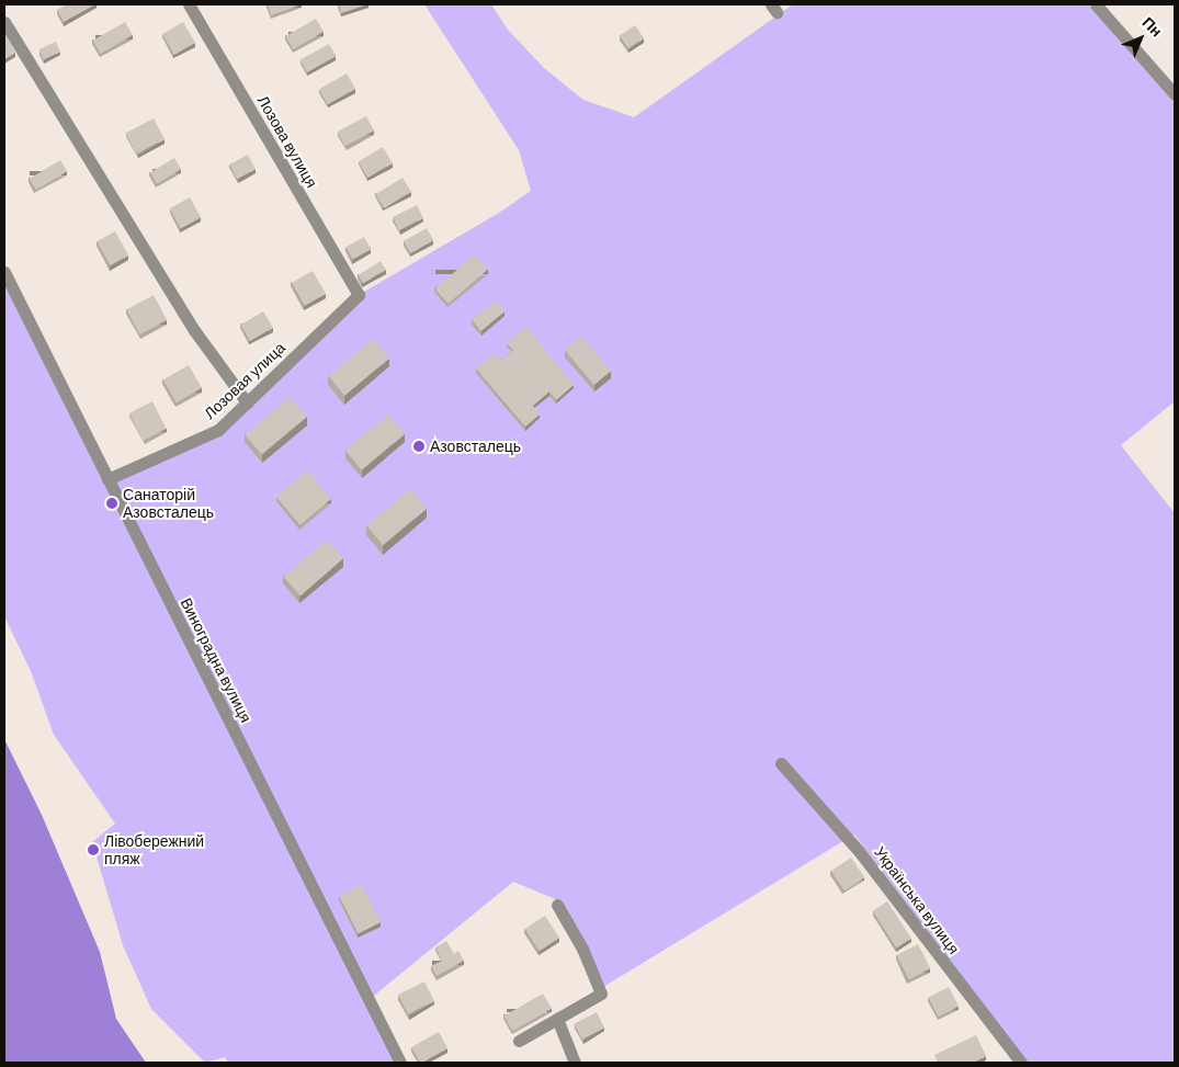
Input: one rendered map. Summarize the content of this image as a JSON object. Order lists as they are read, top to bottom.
{
  "streets": {
    "street": [
      "Лозова вулиця",
      "Лозовая улица",
      "Виноградна вулиця",
      "Українська вулиця"
    ]
  },
  "crossings": [
    ["Лозова вулиця", "Лозовая улица"],
    ["Лозовая улица", "Виноградна вулиця"]
  ],
  "places": ["Азовсталець", "Санаторій Азовсталець", "Лівобережний пляж"],
  "north": "top right"
}
